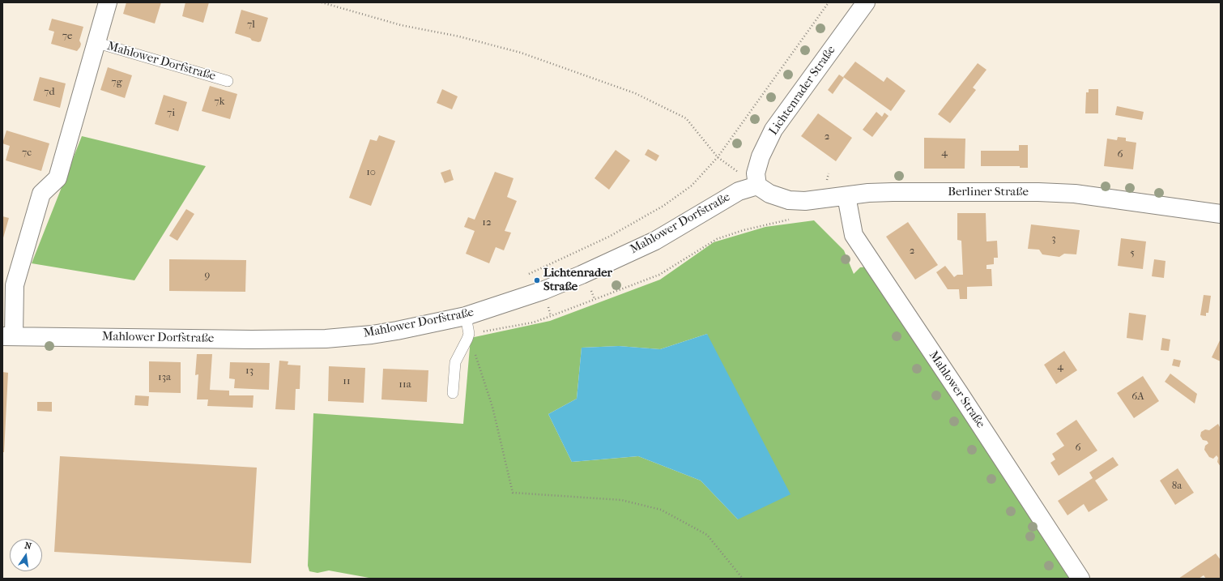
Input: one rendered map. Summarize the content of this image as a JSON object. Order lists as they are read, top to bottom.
{
  "streets": {
    "street": [
      "Mahlower Dorfstraße",
      "Lichtenrader Straße",
      "Berliner Straße",
      "Mahlower Straße"
    ]
  },
  "crossings": [
    ["Mahlower Dorfstraße", "Lichtenrader Straße"],
    ["Mahlower Dorfstraße", "Berliner Straße"],
    ["Lichtenrader Straße", "Berliner Straße"],
    ["Berliner Straße", "Mahlower Straße"]
  ],
  "places": ["Lichtenrader Straße"],
  "house_numbers": [
    "7l",
    "7e",
    "7g",
    "7d",
    "7k",
    "7i",
    "2",
    "7c",
    "4",
    "6",
    "10",
    "12",
    "3",
    "2",
    "5",
    "9",
    "4",
    "13",
    "13a",
    "11",
    "11a",
    "6A",
    "6",
    "8a"
  ],
  "north": "top"
}
